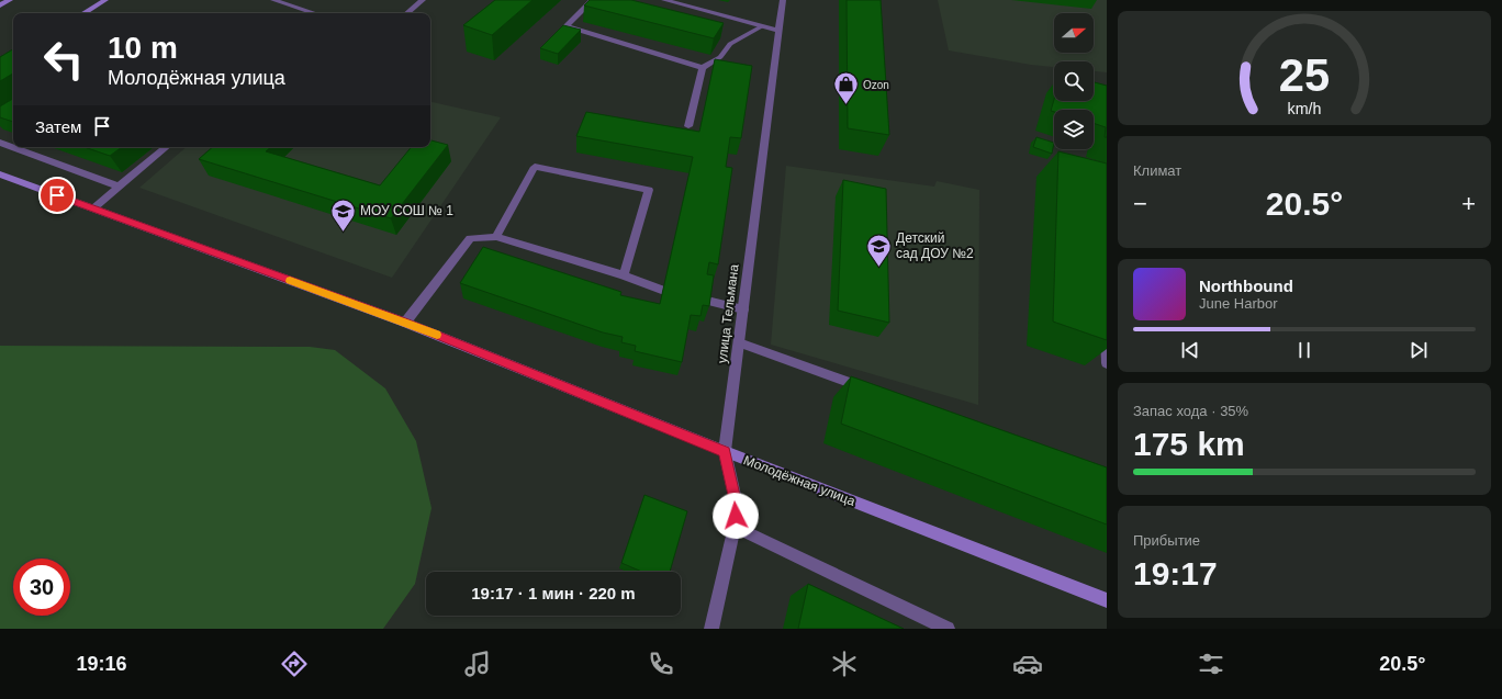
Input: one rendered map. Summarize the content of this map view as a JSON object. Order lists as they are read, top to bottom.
{
  "streets": {
    "street": ["улица Тельмана", "Молодёжная улица"]
  },
  "crossings": [
    ["улица Тельмана", "Молодёжная улица"]
  ],
  "places": {
    "shop": ["Ozon"],
    "school or university": ["МОУ СОШ № 1", "Детский сад ДОУ №2"]
  },
  "north": "right",
  "page": {
    "turn": ["10 m", "Молодёжная улица"],
    "then": "Затем",
    "tile": [
      "Климат",
      ["Запас хода · 35%", "175 km"],
      ["Прибытие", "19:17"]
    ],
    "heat": ["−", "20.5°", "+"],
    "song": ["Northbound", "June Harbor"],
    "limit": "30",
    "trip": "19:17 · 1 мин · 220 m",
    "tabs": ["19:16", "20.5°"],
    "gauge": ["25", "km/h"]
  }
}
